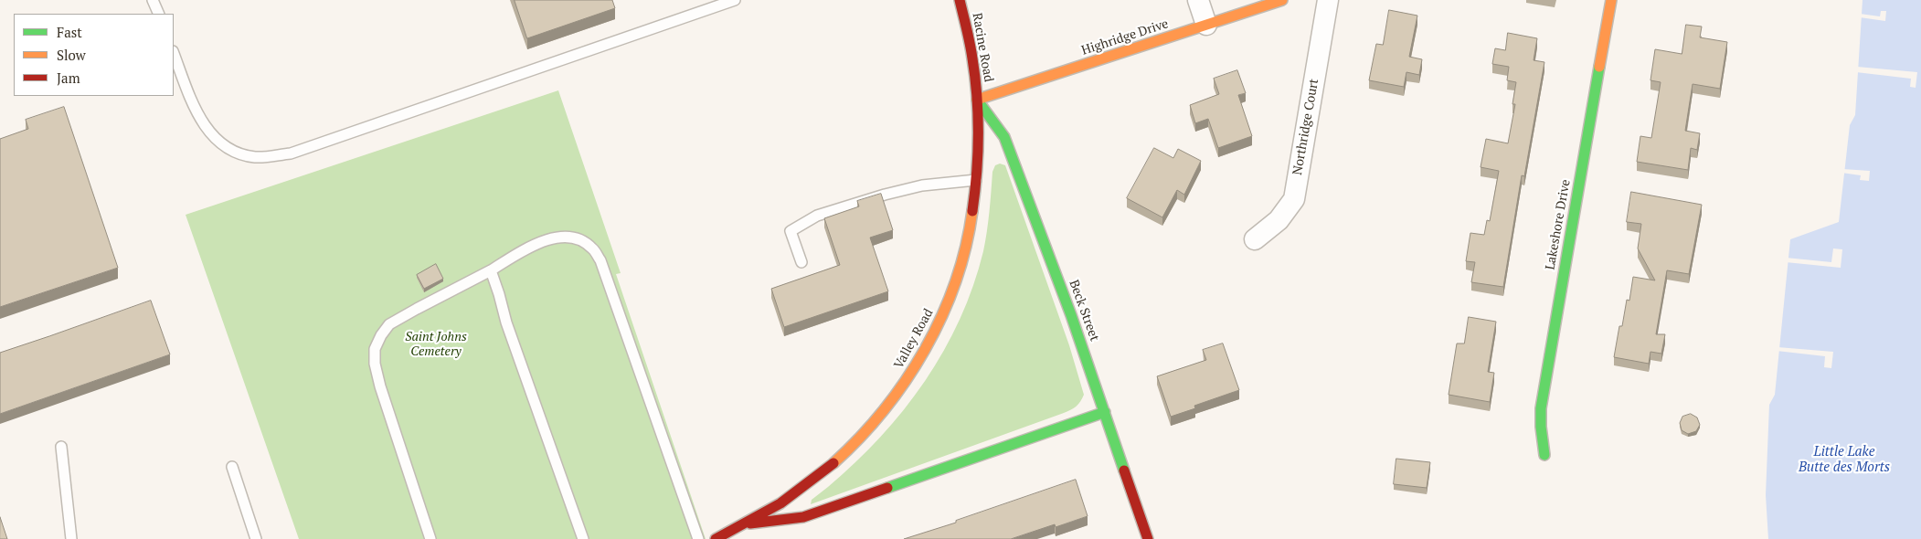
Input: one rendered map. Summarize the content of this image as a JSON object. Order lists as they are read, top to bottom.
{
  "streets": {
    "street": [
      "Highridge Drive",
      "Racine Road",
      "Northridge Court",
      "Lakeshore Drive",
      "Beck Street",
      "Valley Road"
    ]
  },
  "crossings": [
    ["Highridge Drive", "Racine Road"],
    ["Highridge Drive", "Beck Street"],
    ["Highridge Drive", "Valley Road"],
    ["Racine Road", "Beck Street"],
    ["Racine Road", "Valley Road"],
    ["Beck Street", "Valley Road"]
  ],
  "water": ["Little Lake Butte des Morts"],
  "parks": ["Saint Johns Cemetery"],
  "legend": ["Fast", "Slow", "Jam"]
}
